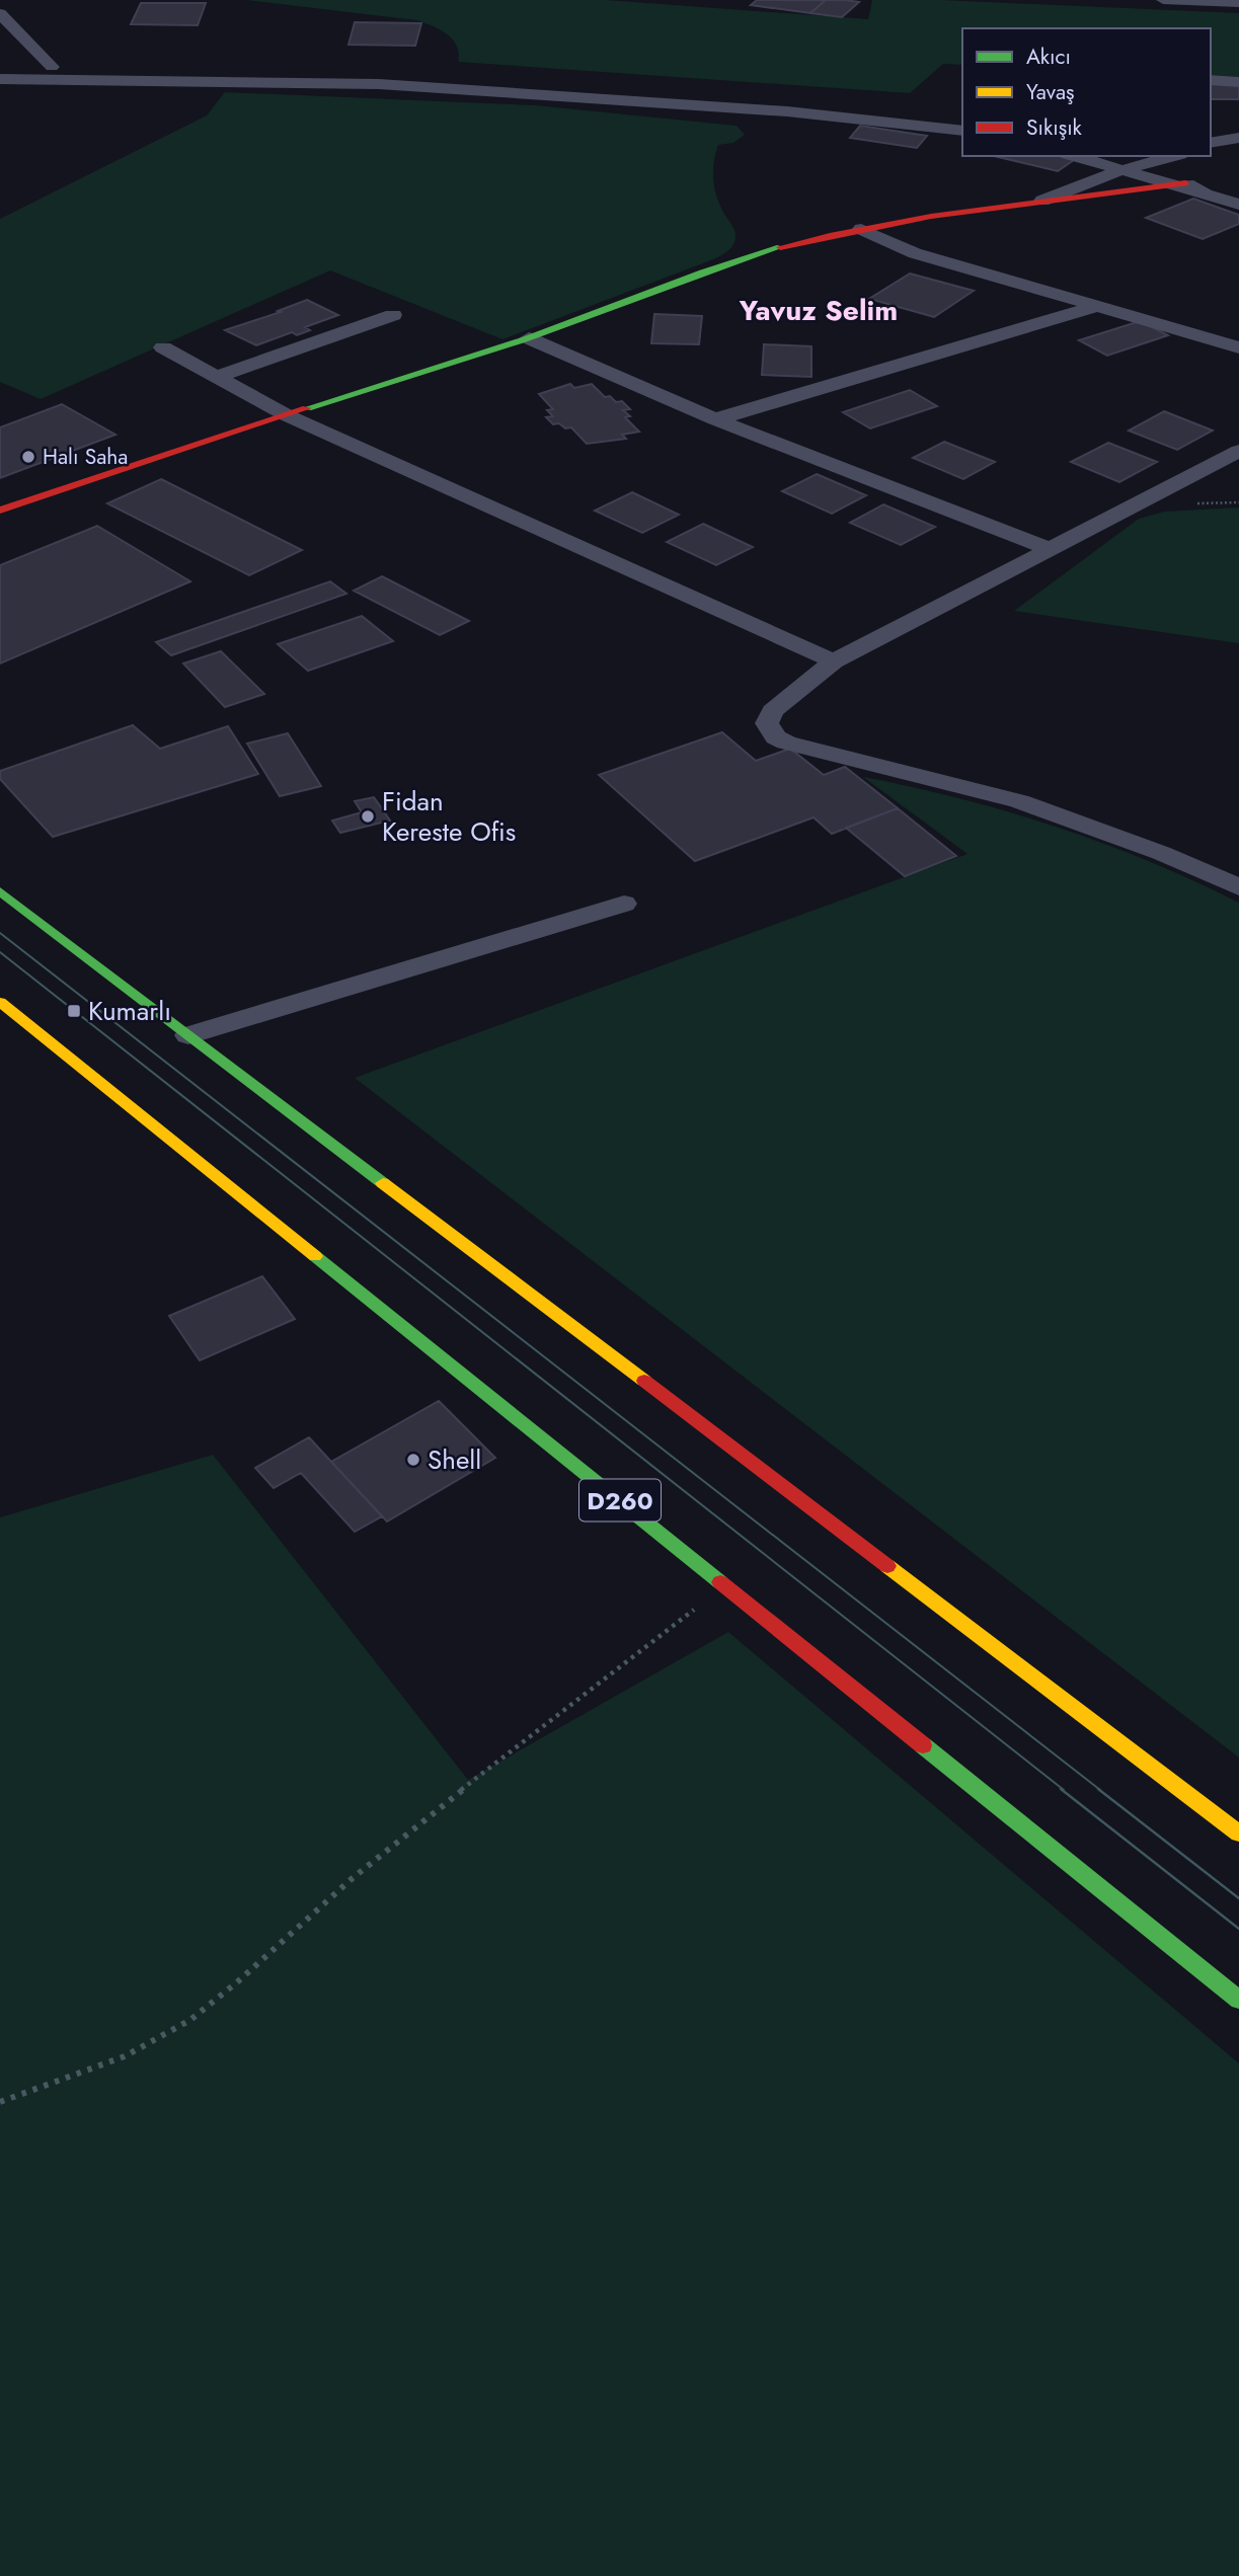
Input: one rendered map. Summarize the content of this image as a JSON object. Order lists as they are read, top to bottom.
{
  "streets": {
    "main road": ["D260"]
  },
  "districts": ["Yavuz Selim"],
  "places": {
    "other": ["Halı Saha", "Fidan Kereste Ofis", "Shell"],
    "transit": ["Kumarlı"]
  },
  "legend": ["Akıcı", "Yavaş", "Sıkışık"]
}
